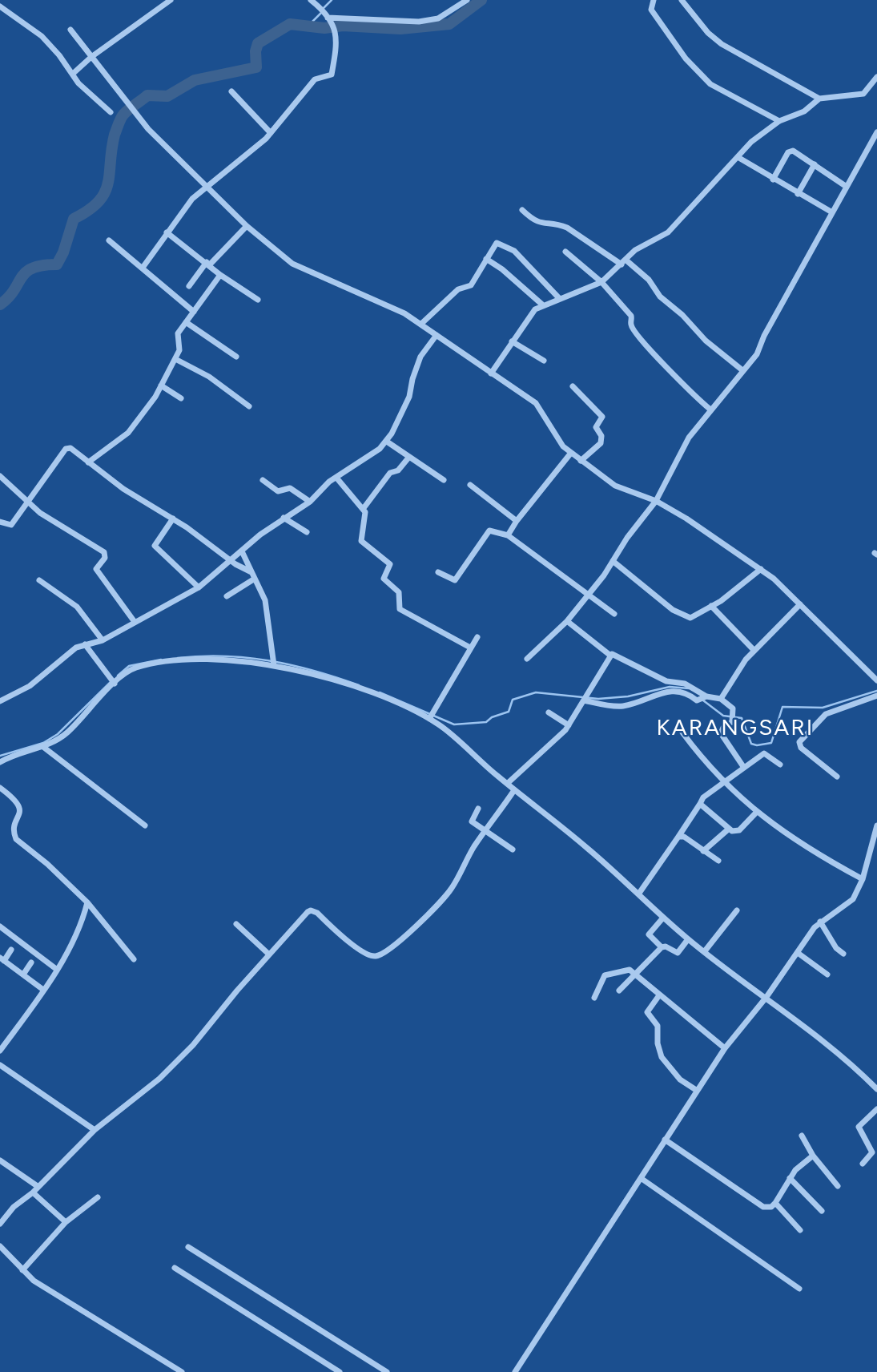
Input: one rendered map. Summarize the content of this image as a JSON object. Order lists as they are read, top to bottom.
{
  "districts": ["KARANGSARI"]
}
